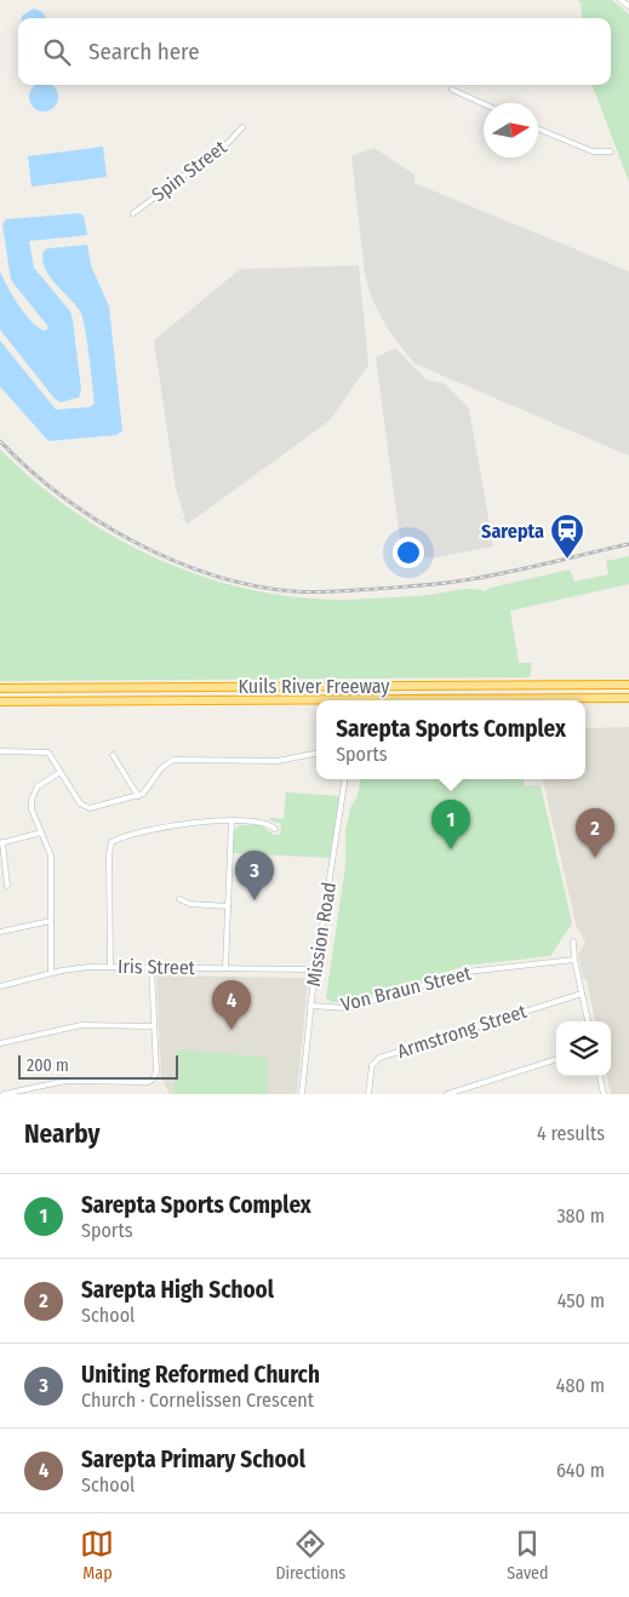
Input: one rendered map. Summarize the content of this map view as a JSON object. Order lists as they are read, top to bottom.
{
  "streets": {
    "highway": ["Kuils River Freeway"],
    "street": [
      "Spin Street",
      "Mission Road",
      "Iris Street",
      "Von Braun Street",
      "Armstrong Street"
    ]
  },
  "crossings": [
    ["Mission Road", "Iris Street"],
    ["Mission Road", "Von Braun Street"]
  ],
  "places": {
    "station": ["Sarepta"]
  },
  "scale_bar": "200 m",
  "north": "right",
  "page": {
    "search": "Search here",
    "popup": ["Sarepta Sports Complex", "Sports"],
    "pins": [
      "1",
      "2",
      "3",
      "4"
    ],
    "scale": "200 m",
    "heading": ["Nearby", "4 results"],
    "list": [
      {
        "mark": "1",
        "name": "Sarepta Sports Complex",
        "note": "Sports",
        "value": "380 m"
      },
      {
        "mark": "2",
        "name": "Sarepta High School",
        "note": "School",
        "value": "450 m"
      },
      {
        "mark": "3",
        "name": "Uniting Reformed Church",
        "note": "Church · Cornelissen Crescent",
        "value": "480 m"
      },
      {
        "mark": "4",
        "name": "Sarepta Primary School",
        "note": "School",
        "value": "640 m"
      }
    ],
    "nav": ["Map", "Directions", "Saved"]
  }
}
